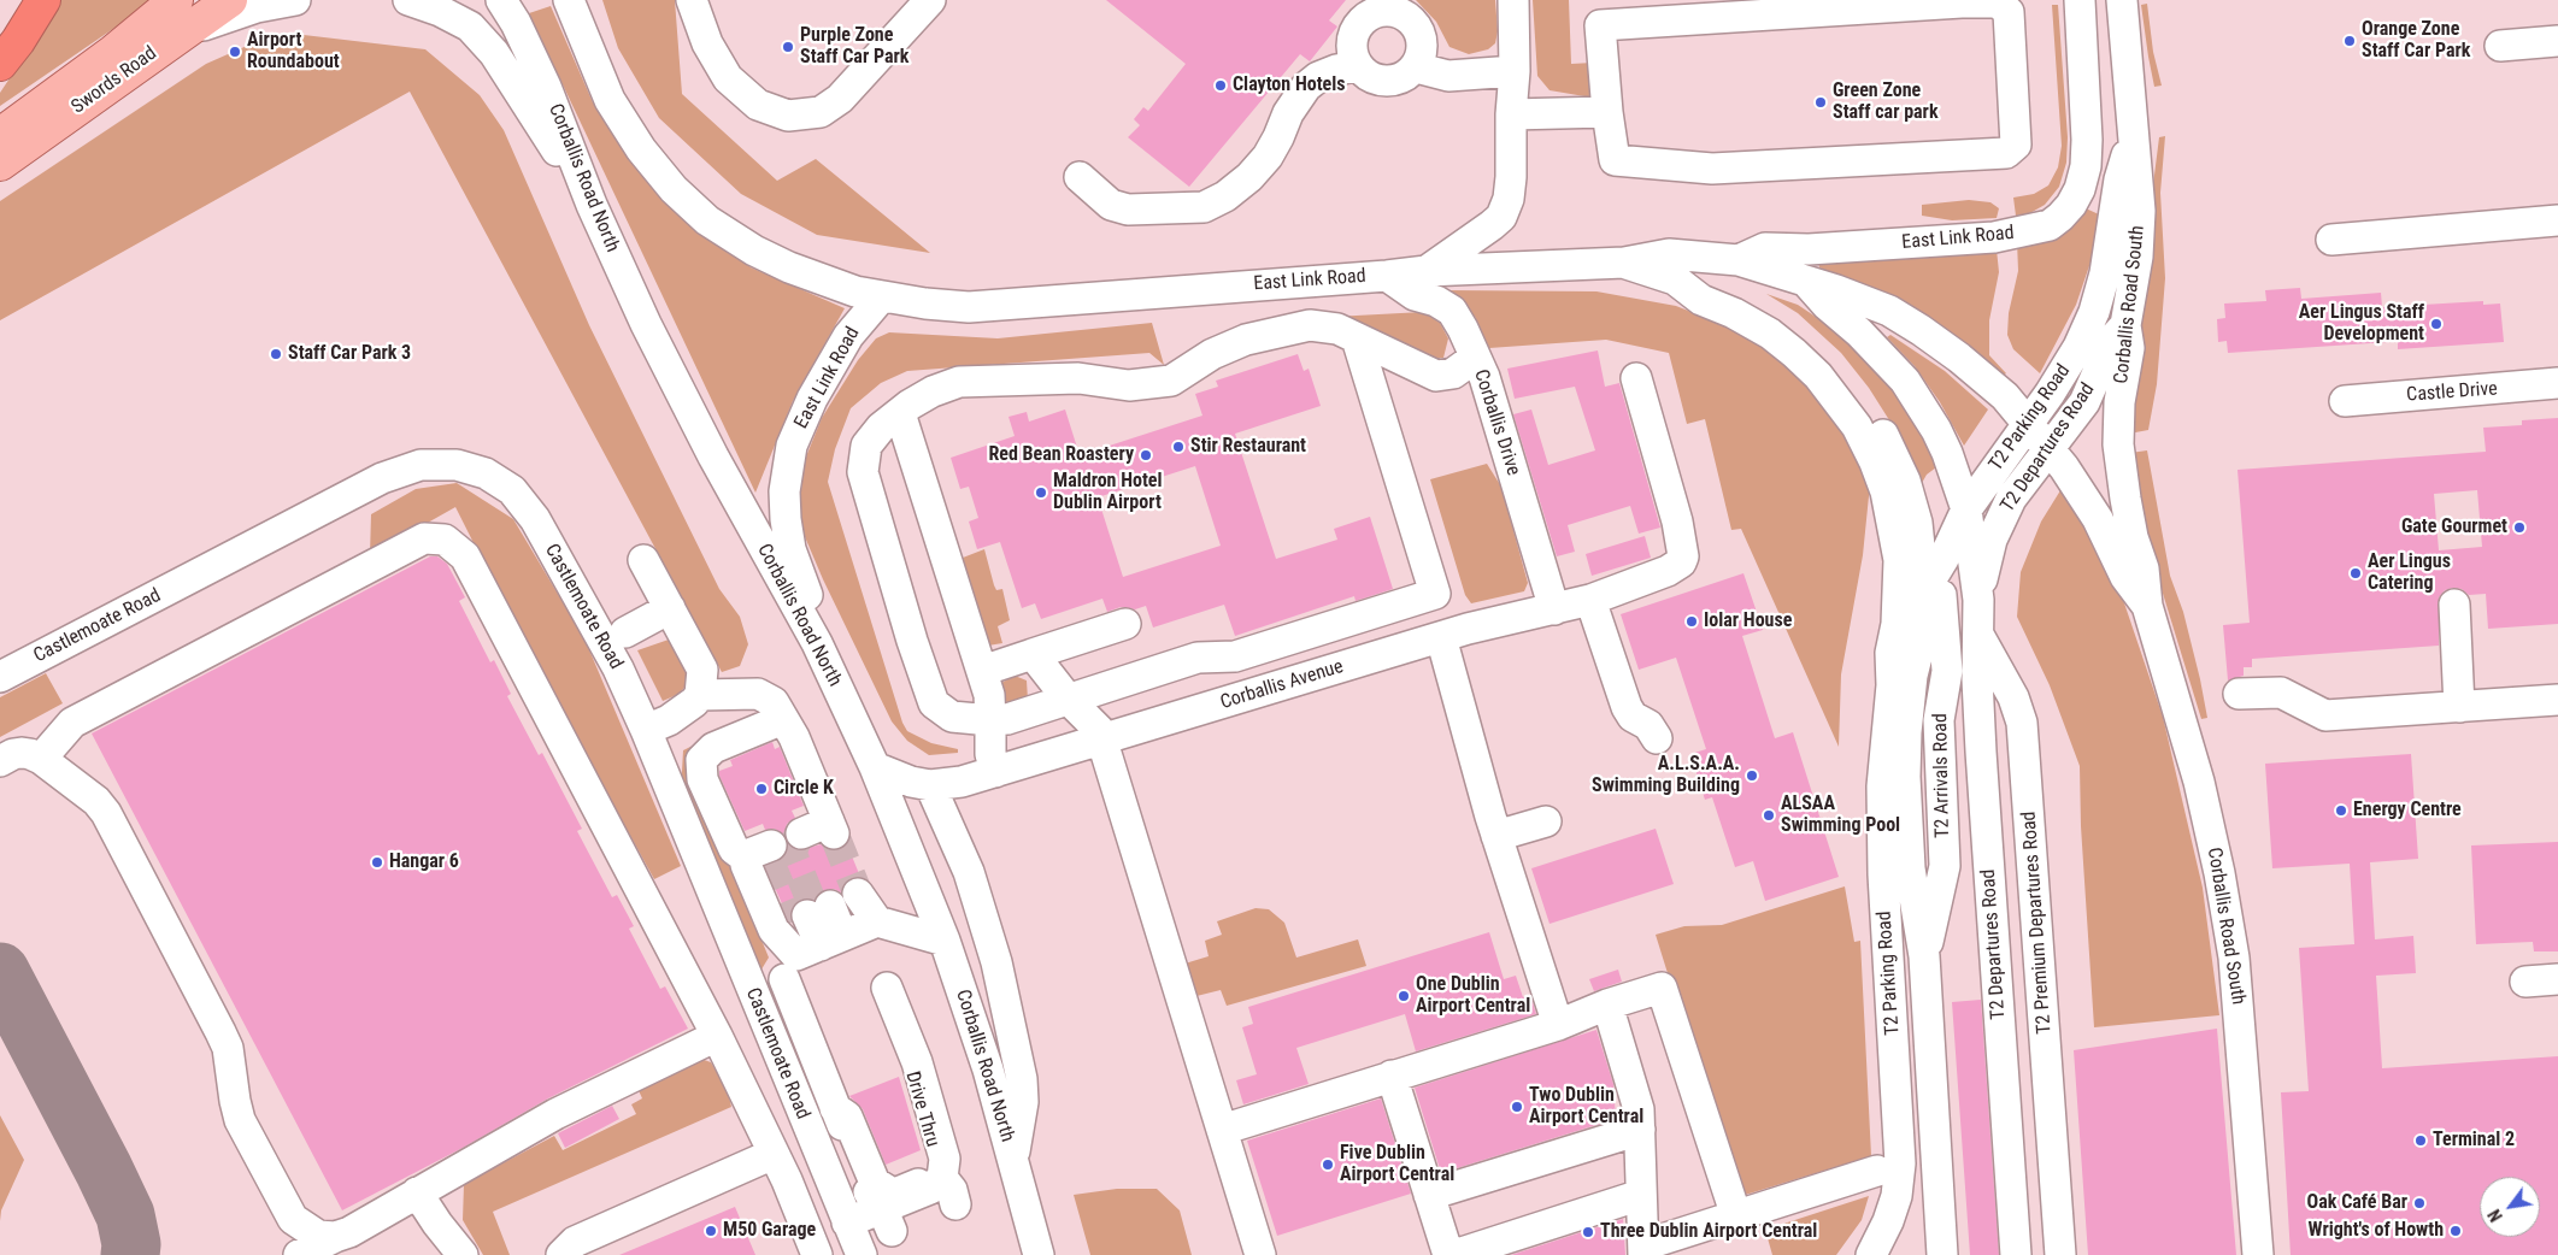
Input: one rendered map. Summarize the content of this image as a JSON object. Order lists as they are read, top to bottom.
{
  "streets": {
    "main road": ["Swords Road"],
    "street": [
      "Corballis Road North",
      "East Link Road",
      "Corballis Road South",
      "Castle Drive",
      "T2 Parking Road",
      "Corballis Drive",
      "T2 Departures Road",
      "Castlemoate Road",
      "Corballis Avenue",
      "T2 Arrivals Road",
      "T2 Premium Departures Road",
      "Drive Thru"
    ]
  },
  "crossings": [
    ["Corballis Road North", "East Link Road"],
    ["Corballis Road North", "Corballis Avenue"],
    ["East Link Road", "Corballis Road South"],
    ["East Link Road", "T2 Parking Road"],
    ["East Link Road", "Corballis Drive"],
    ["Corballis Road South", "T2 Parking Road"],
    ["Corballis Road South", "T2 Departures Road"],
    ["T2 Parking Road", "T2 Arrivals Road"],
    ["Corballis Drive", "Corballis Avenue"],
    ["T2 Departures Road", "T2 Premium Departures Road"]
  ],
  "places": [
    "Orange Zone Staff Car Park",
    "Purple Zone Staff Car Park",
    "Airport Roundabout",
    "Clayton Hotels",
    "Green Zone Staff car park",
    "Aer Lingus Staff Development",
    "Staff Car Park 3",
    "Stir Restaurant",
    "Red Bean Roastery",
    "Maldron Hotel Dublin Airport",
    "Gate Gourmet",
    "Aer Lingus Catering",
    "Iolar House",
    "A.L.S.A.A. Swimming Building",
    "Circle K",
    "Energy Centre",
    "ALSAA Swimming Pool",
    "Hangar 6",
    "One Dublin Airport Central",
    "Two Dublin Airport Central",
    "Terminal 2",
    "Five Dublin Airport Central",
    "Oak Café Bar",
    "M50 Garage",
    "Wright's of Howth",
    "Three Dublin Airport Central"
  ],
  "north": "bottom left"
}
